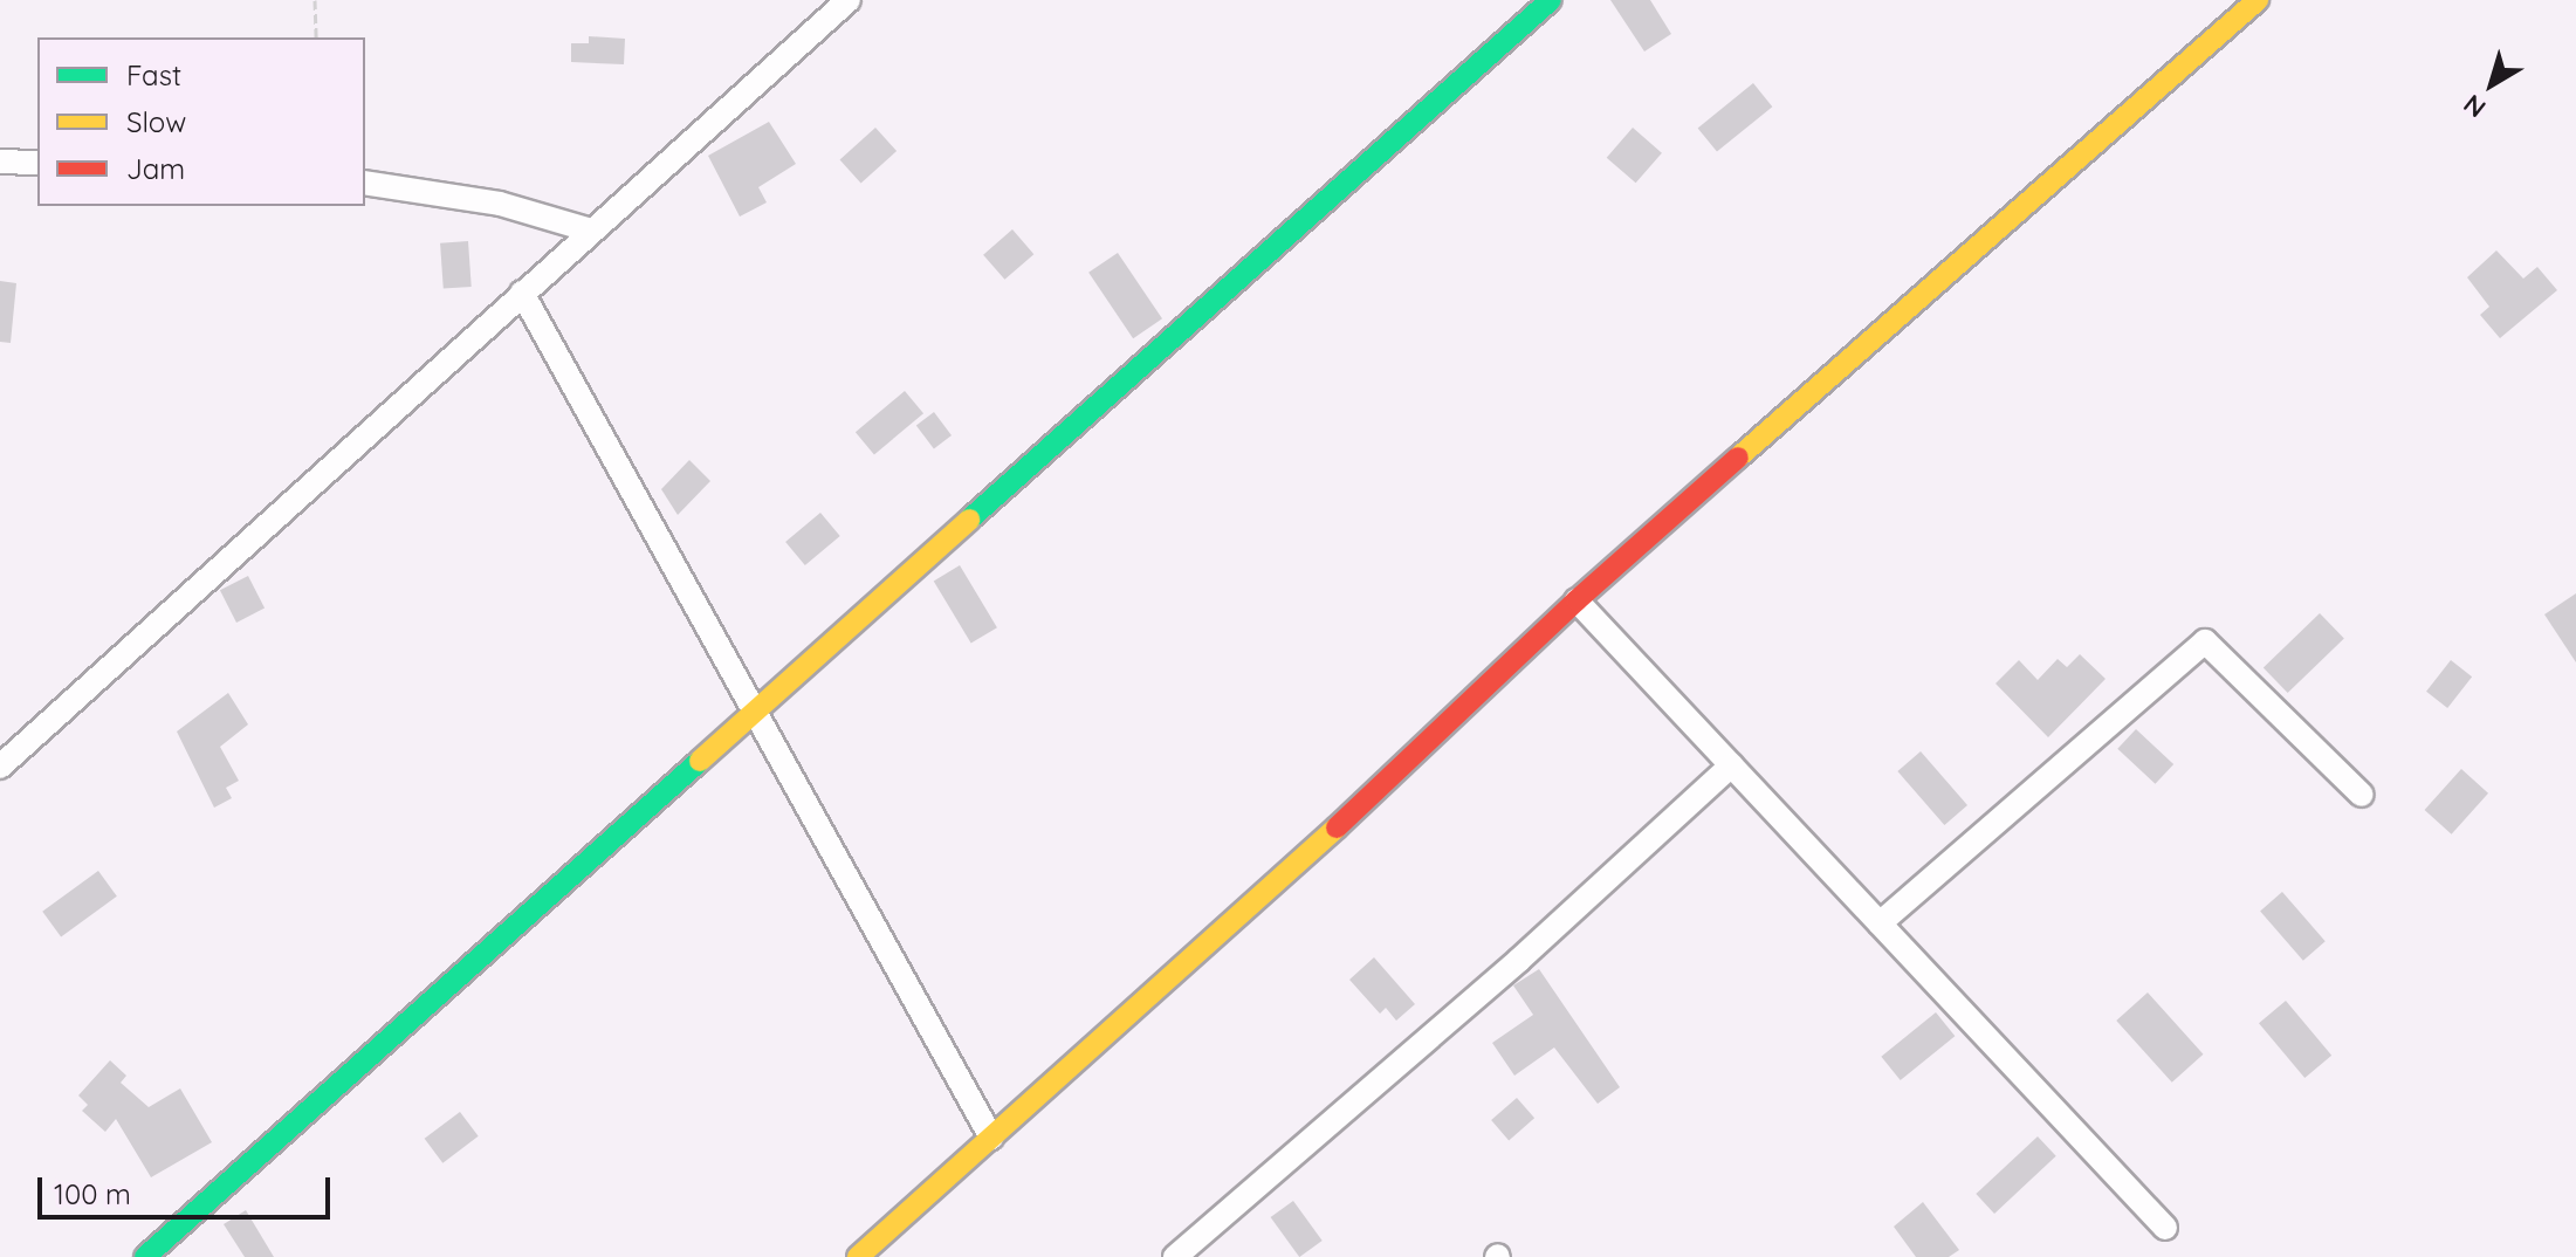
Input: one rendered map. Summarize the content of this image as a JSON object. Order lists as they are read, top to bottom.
{
  "legend": ["Fast", "Slow", "Jam"],
  "scale_bar": "100 m",
  "north": "bottom left"
}
